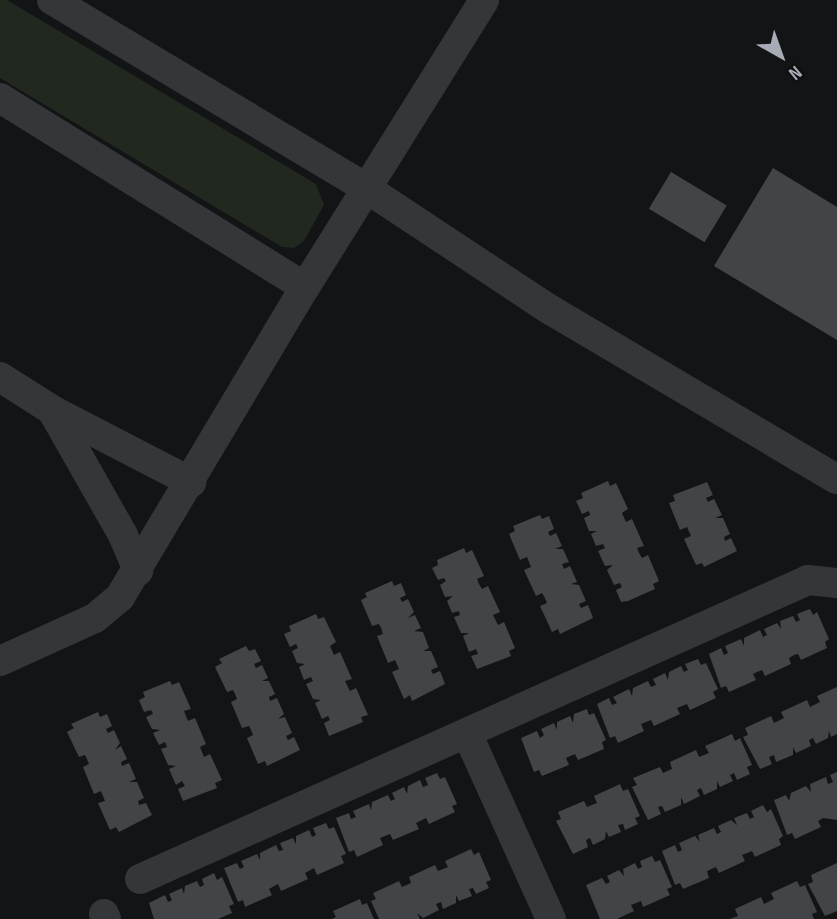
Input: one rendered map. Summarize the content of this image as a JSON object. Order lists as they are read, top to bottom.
{
  "north": "bottom right"
}
